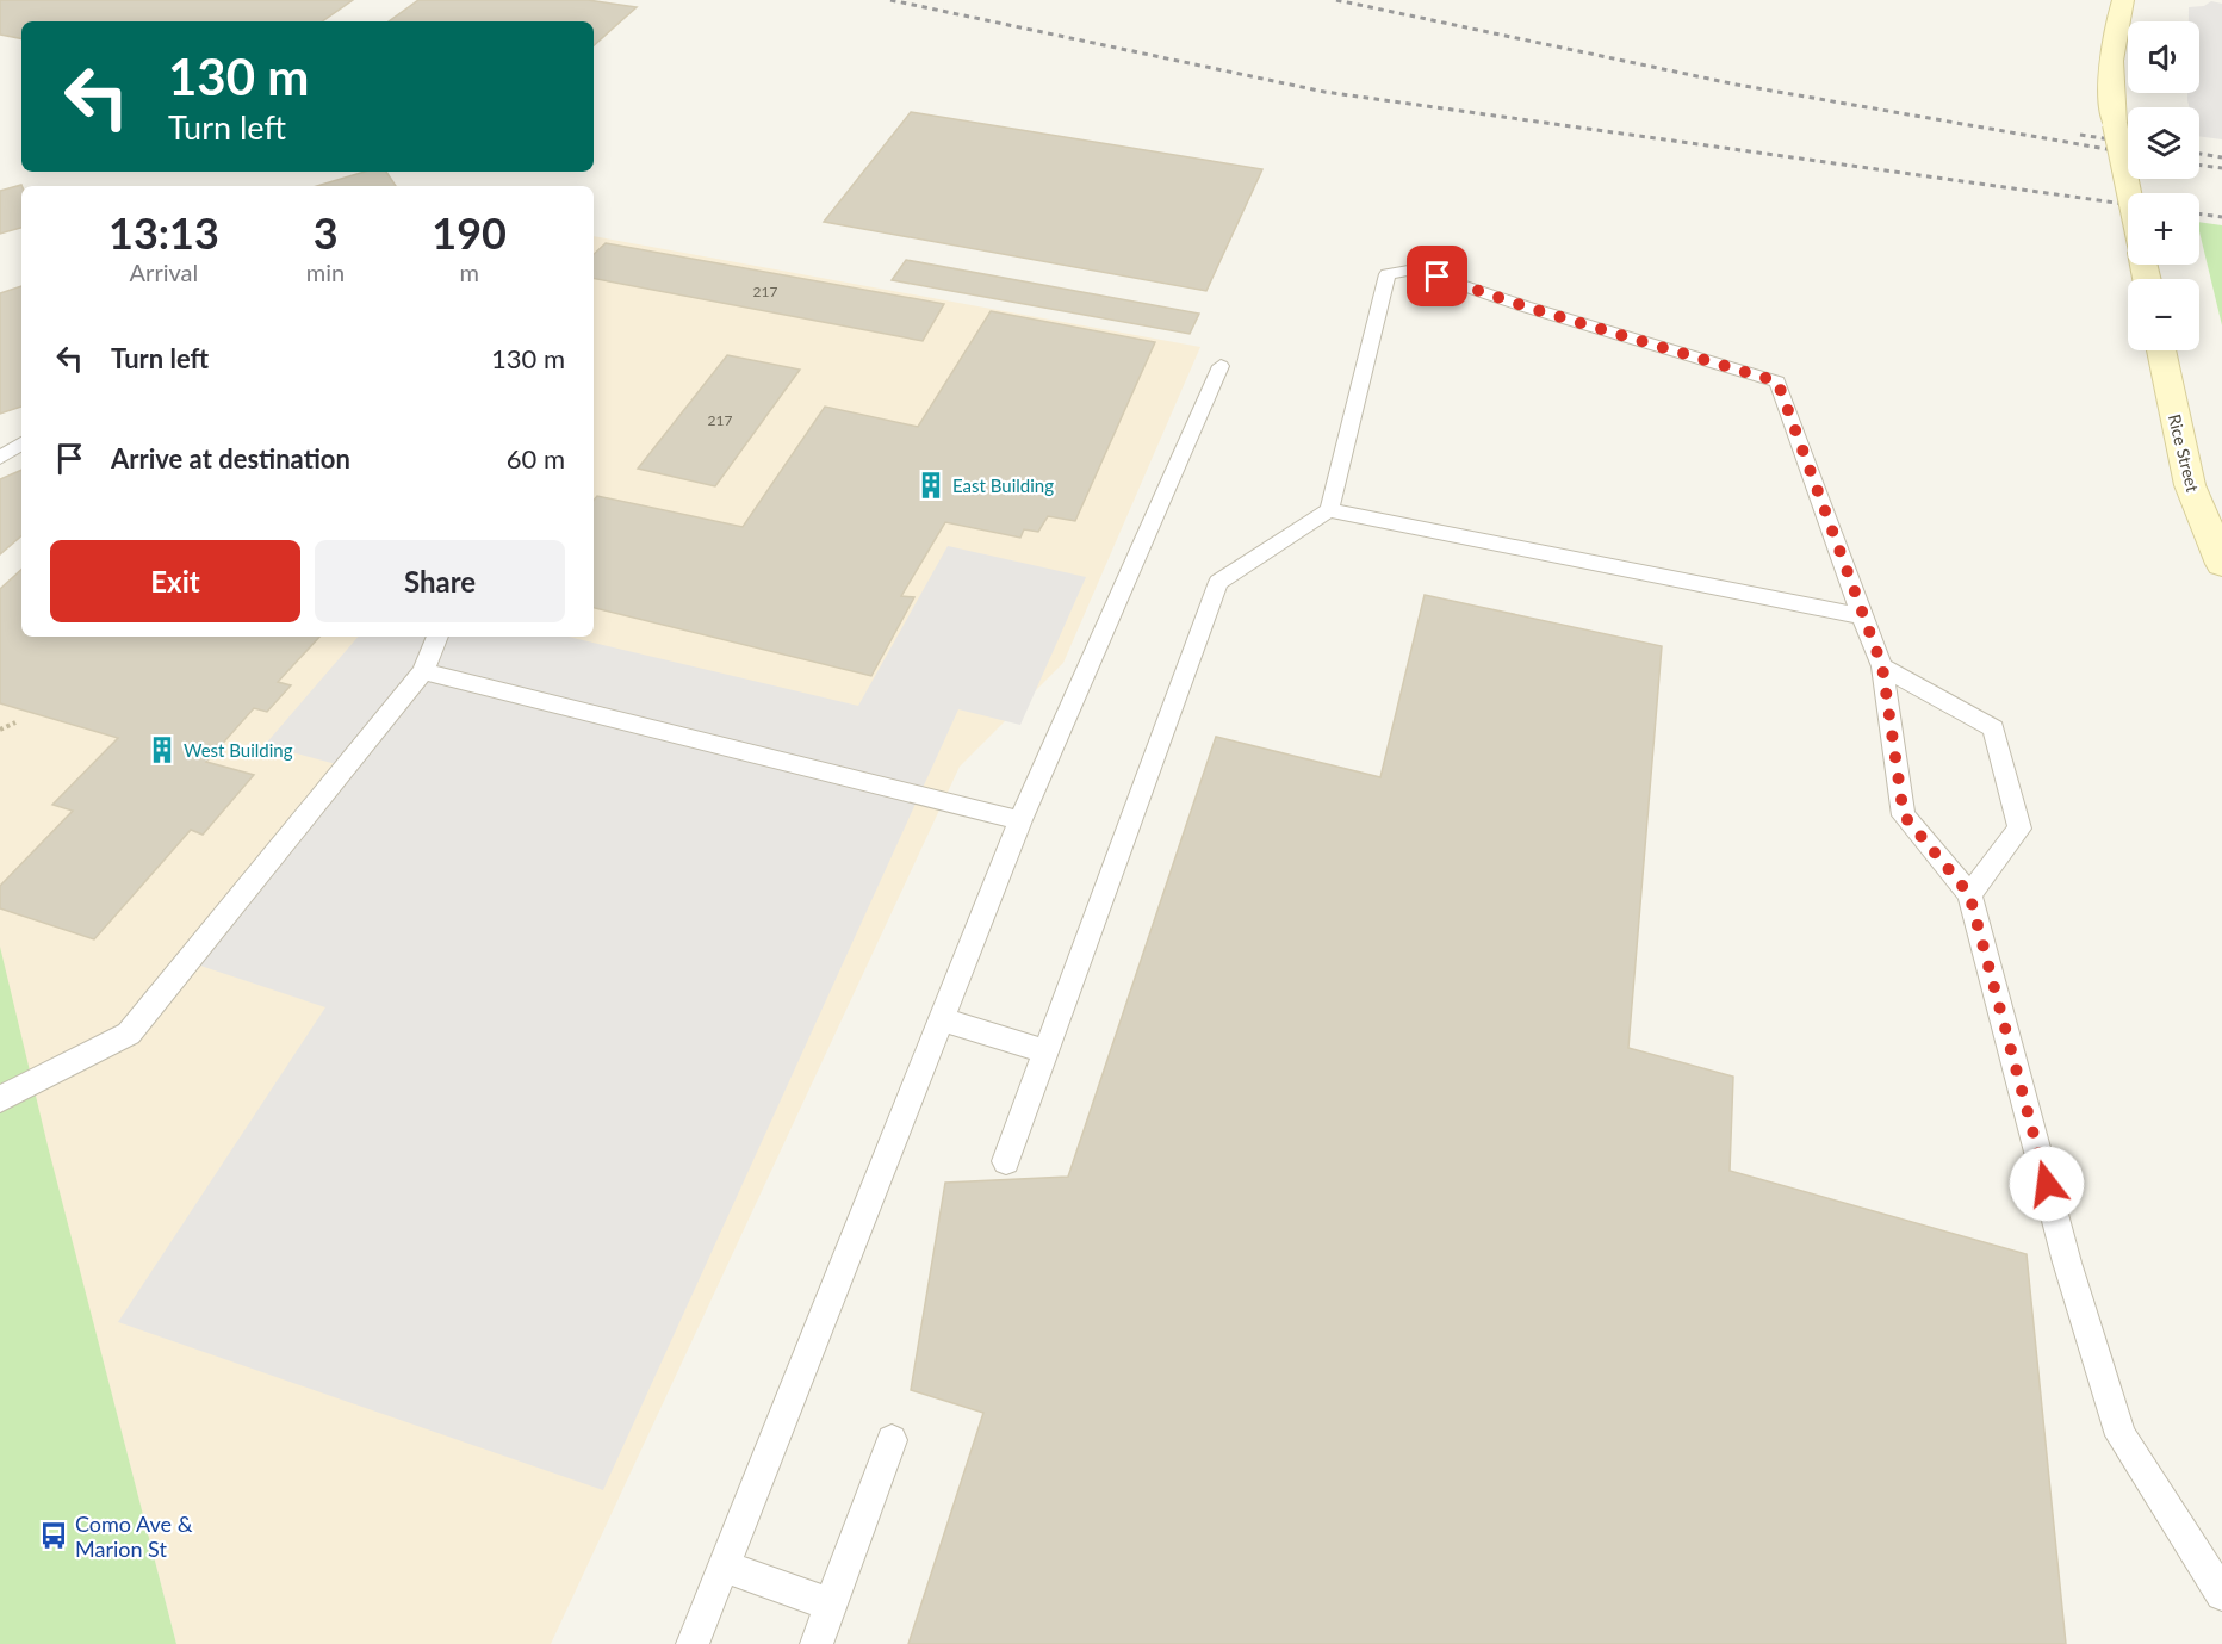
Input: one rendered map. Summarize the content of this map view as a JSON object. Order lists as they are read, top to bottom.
{
  "streets": {
    "main road": ["Rice Street"]
  },
  "places": {
    "building": ["East Building", "West Building"],
    "bus stop": ["Como Ave & Marion St"]
  },
  "house_numbers": ["217", "217"],
  "page": {
    "map_buttons": ["+", "−"],
    "turn": ["130 m", "Turn left"],
    "eta": [
      "13:13",
      "Arrival",
      "3",
      "min",
      "190",
      "m"
    ],
    "list": [
      {
        "name": "Turn left",
        "value": "130 m"
      },
      {
        "name": "Arrive at destination",
        "value": "60 m"
      }
    ],
    "buttons": ["Exit", "Share"]
  }
}
